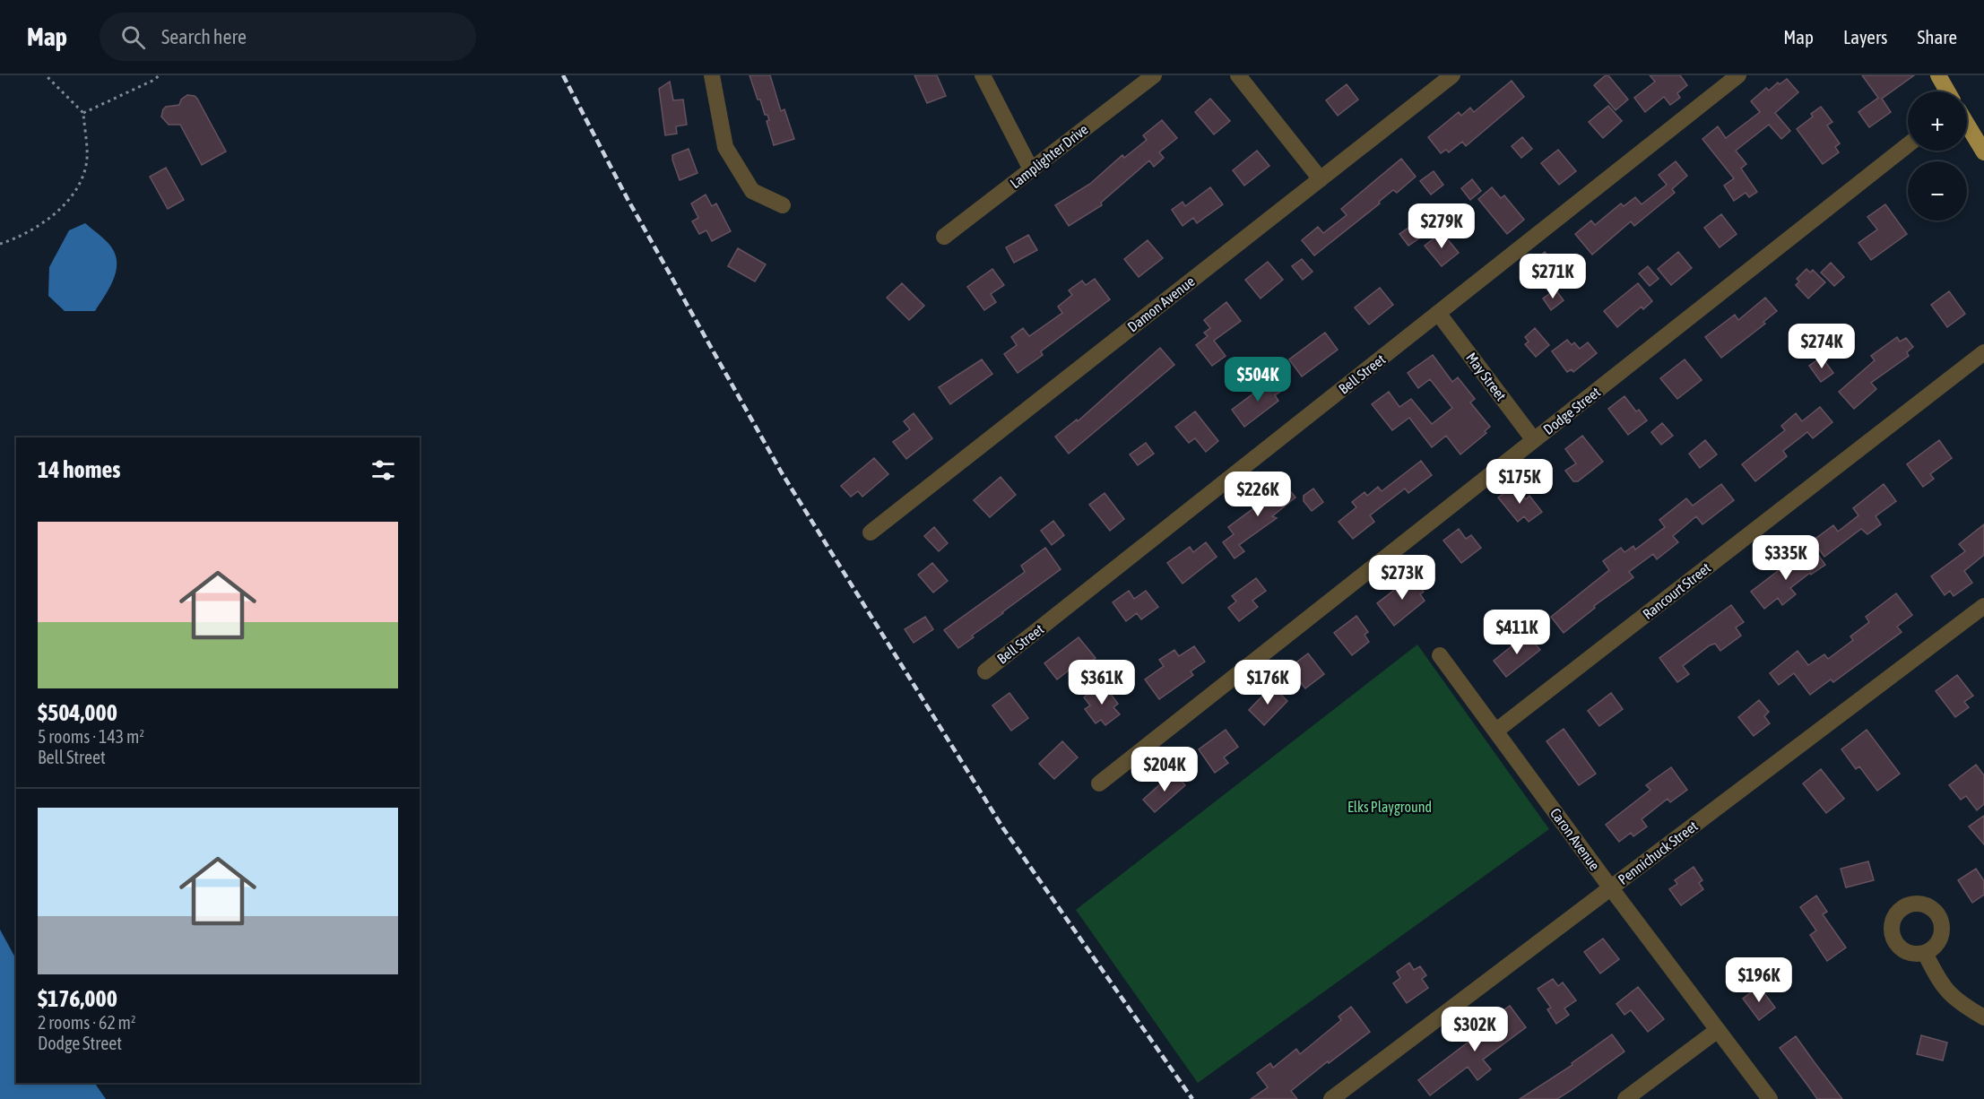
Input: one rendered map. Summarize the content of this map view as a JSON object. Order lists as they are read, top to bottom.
{
  "streets": {
    "street": [
      "Lamplighter Drive",
      "Damon Avenue",
      "Bell Street",
      "May Street",
      "Dodge Street",
      "Rancourt Street",
      "Caron Avenue",
      "Pennichuck Street"
    ]
  },
  "crossings": [
    ["Bell Street", "May Street"],
    ["May Street", "Dodge Street"],
    ["Rancourt Street", "Caron Avenue"],
    ["Caron Avenue", "Pennichuck Street"]
  ],
  "parks": ["Elks Playground"],
  "page": {
    "header": "Map",
    "search": "Search here",
    "nav": ["Map", "Layers", "Share"],
    "map_buttons": ["+", "−"],
    "price": [
      "$279K",
      "$271K",
      "$274K",
      "$504K",
      "$175K",
      "$226K",
      "$335K",
      "$273K",
      "$411K",
      "$361K",
      "$176K",
      "$204K",
      "$196K",
      "$302K"
    ],
    "heading": "14 homes",
    "list": [
      {
        "name": "$504,000",
        "note": "5 rooms · 143 m² · Bell Street"
      },
      {
        "name": "$176,000",
        "note": "2 rooms · 62 m² · Dodge Street"
      }
    ]
  }
}
